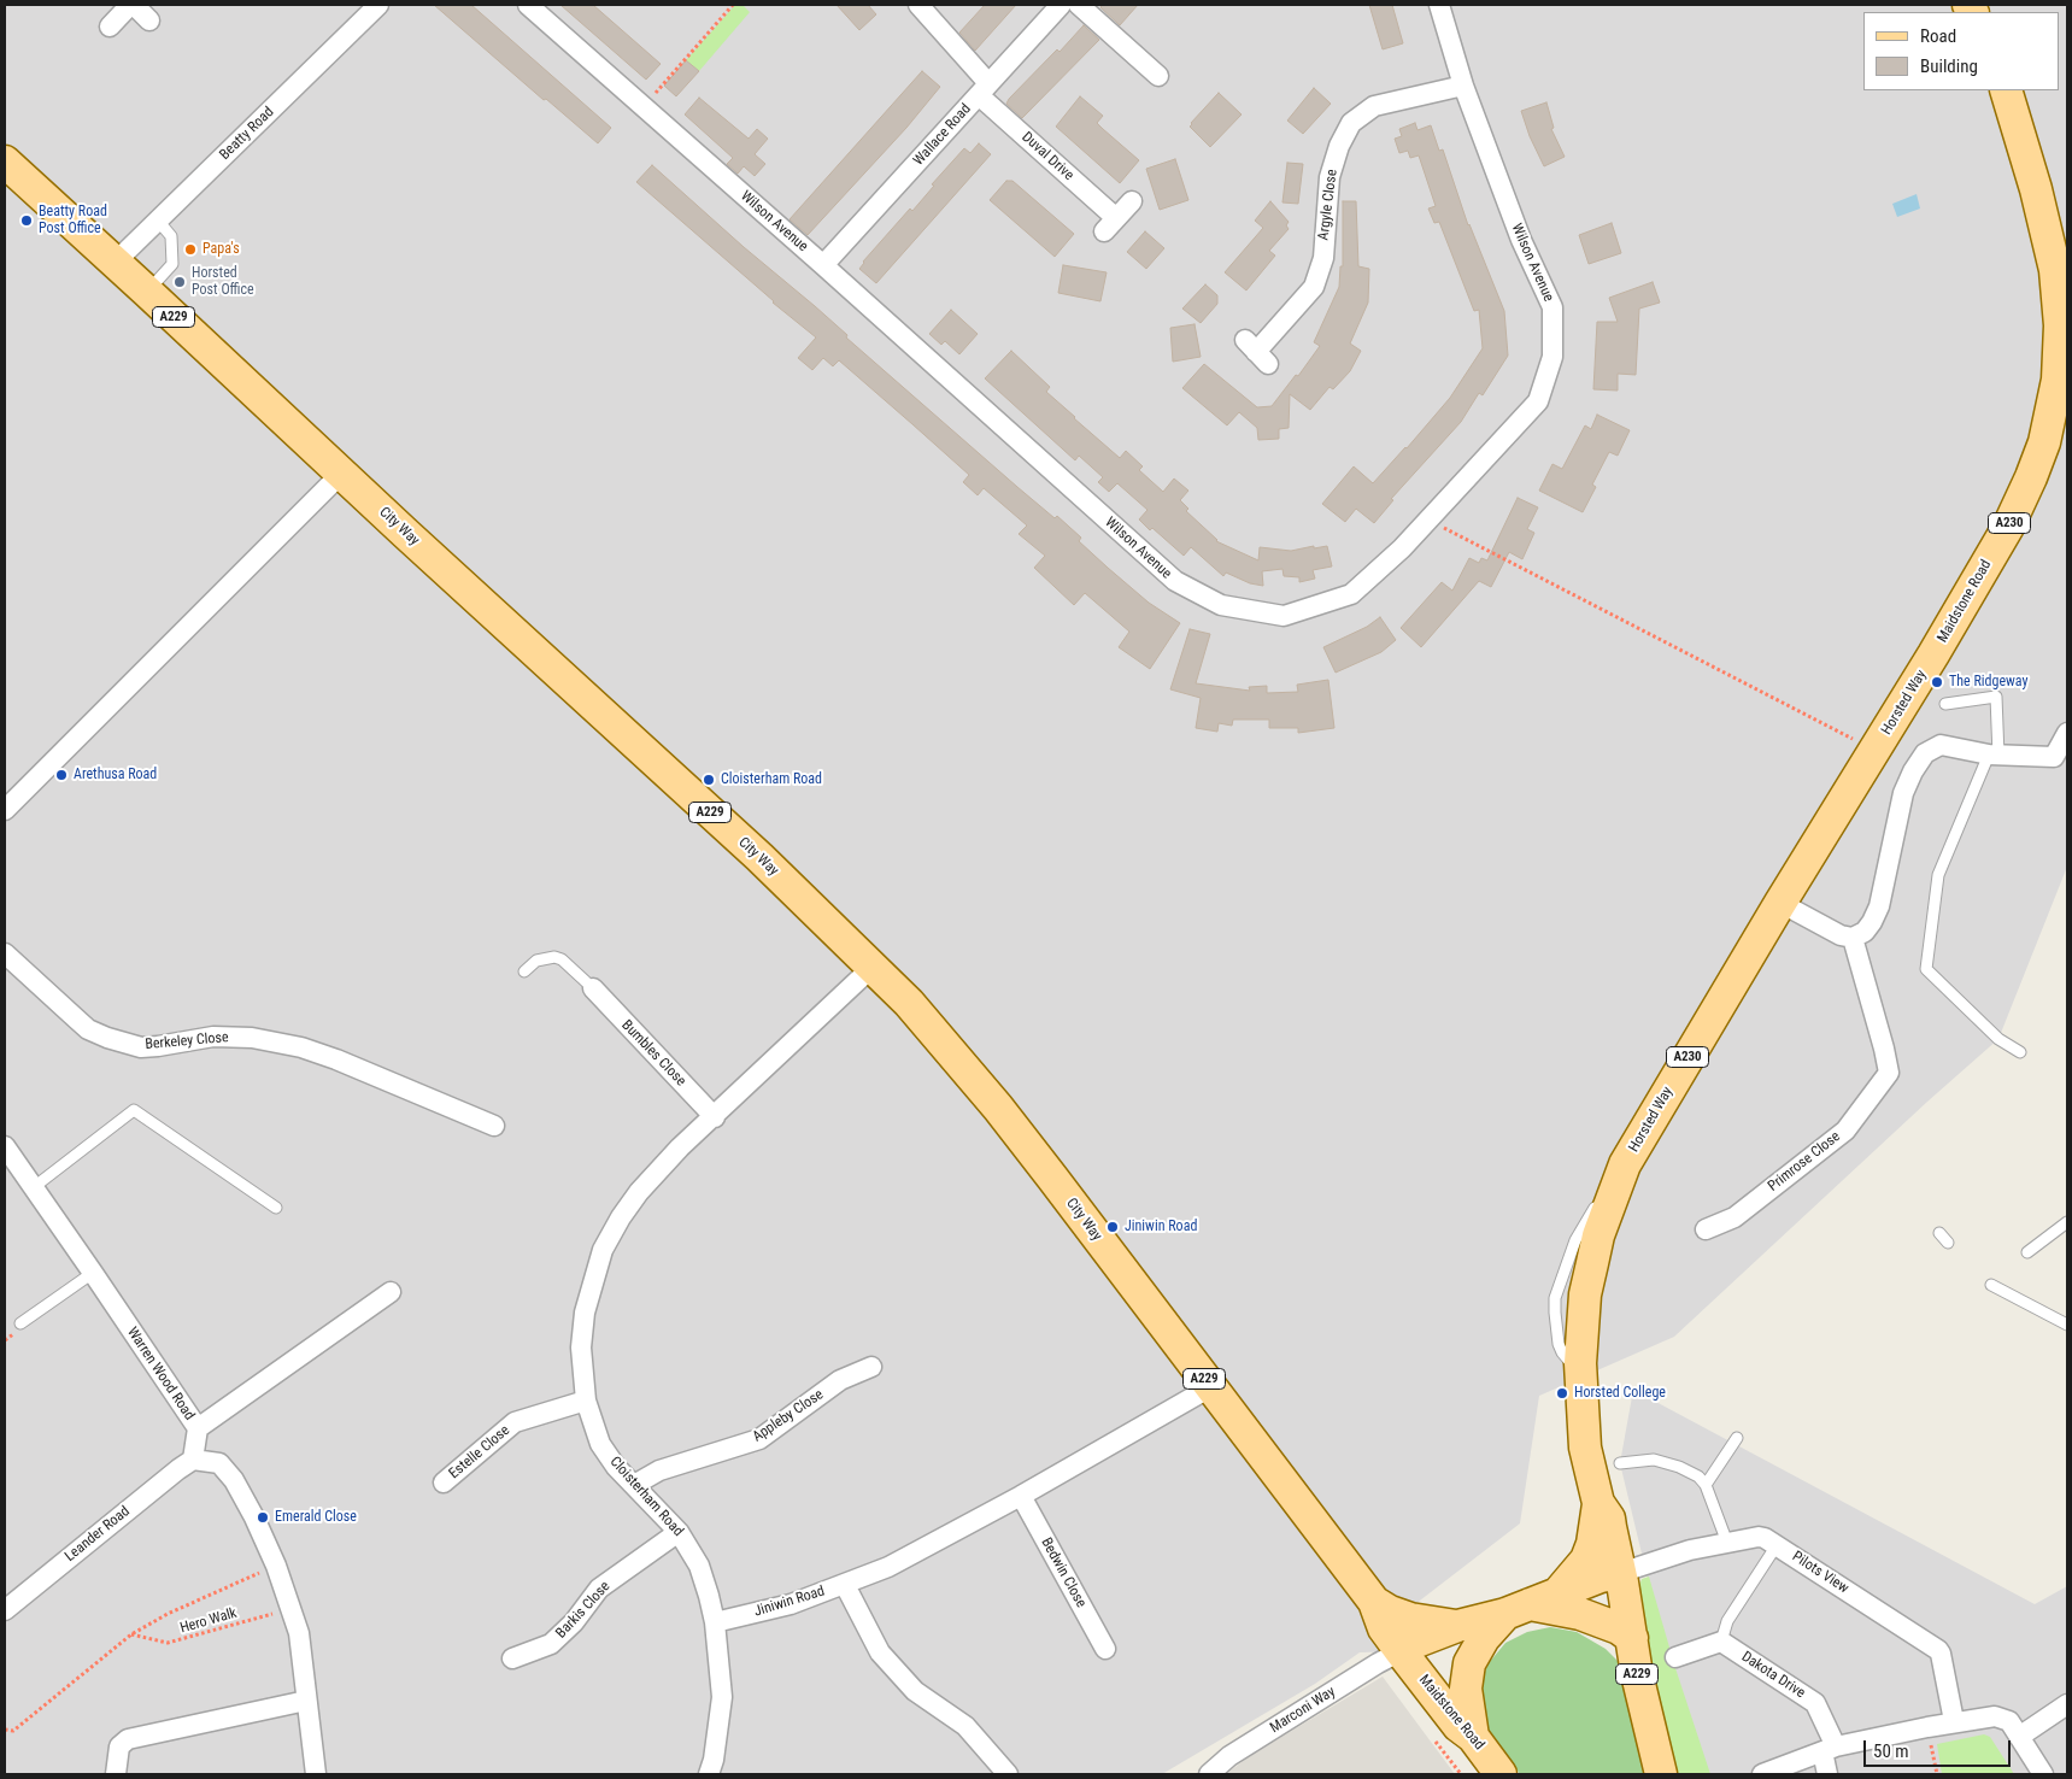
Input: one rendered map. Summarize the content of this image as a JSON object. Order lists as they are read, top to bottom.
{
  "streets": {
    "main road": [
      "A229",
      "A230",
      "City Way",
      "Maidstone Road",
      "Horsted Way"
    ],
    "street": [
      "Beatty Road",
      "Wallace Road",
      "Duval Drive",
      "Argyle Close",
      "Wilson Avenue",
      "Berkeley Close",
      "Bumbles Close",
      "Primrose Close",
      "Warren Wood Road",
      "Appleby Close",
      "Estelle Close",
      "Cloisterham Road",
      "Leander Road",
      "Bedwin Close",
      "Pilots View",
      "Jiniwin Road",
      "Barkis Close",
      "Dakota Drive",
      "Marconi Way"
    ],
    "path": ["Hero Walk"]
  },
  "crossings": [
    ["Beatty Road", "City Way"],
    ["Wallace Road", "Duval Drive"],
    ["Wallace Road", "Wilson Avenue"],
    ["Argyle Close", "Wilson Avenue"],
    ["A229", "Horsted Way"],
    ["A229", "Pilots View"],
    ["City Way", "Maidstone Road"],
    ["City Way", "Cloisterham Road"],
    ["City Way", "Jiniwin Road"],
    ["City Way", "Marconi Way"],
    ["Maidstone Road", "Horsted Way"],
    ["Maidstone Road", "Marconi Way"],
    ["Horsted Way", "Pilots View"],
    ["Bumbles Close", "Cloisterham Road"],
    ["Warren Wood Road", "Leander Road"],
    ["Appleby Close", "Cloisterham Road"],
    ["Estelle Close", "Cloisterham Road"],
    ["Cloisterham Road", "Jiniwin Road"],
    ["Cloisterham Road", "Barkis Close"],
    ["Bedwin Close", "Jiniwin Road"]
  ],
  "places": [
    "Beatty Road Post Office",
    "Papa's",
    "Horsted Post Office",
    "The Ridgeway",
    "Arethusa Road",
    "Cloisterham Road",
    "Jiniwin Road",
    "Horsted College",
    "Emerald Close"
  ],
  "legend": ["Road", "Building"],
  "scale_bar": "50 m"
}
